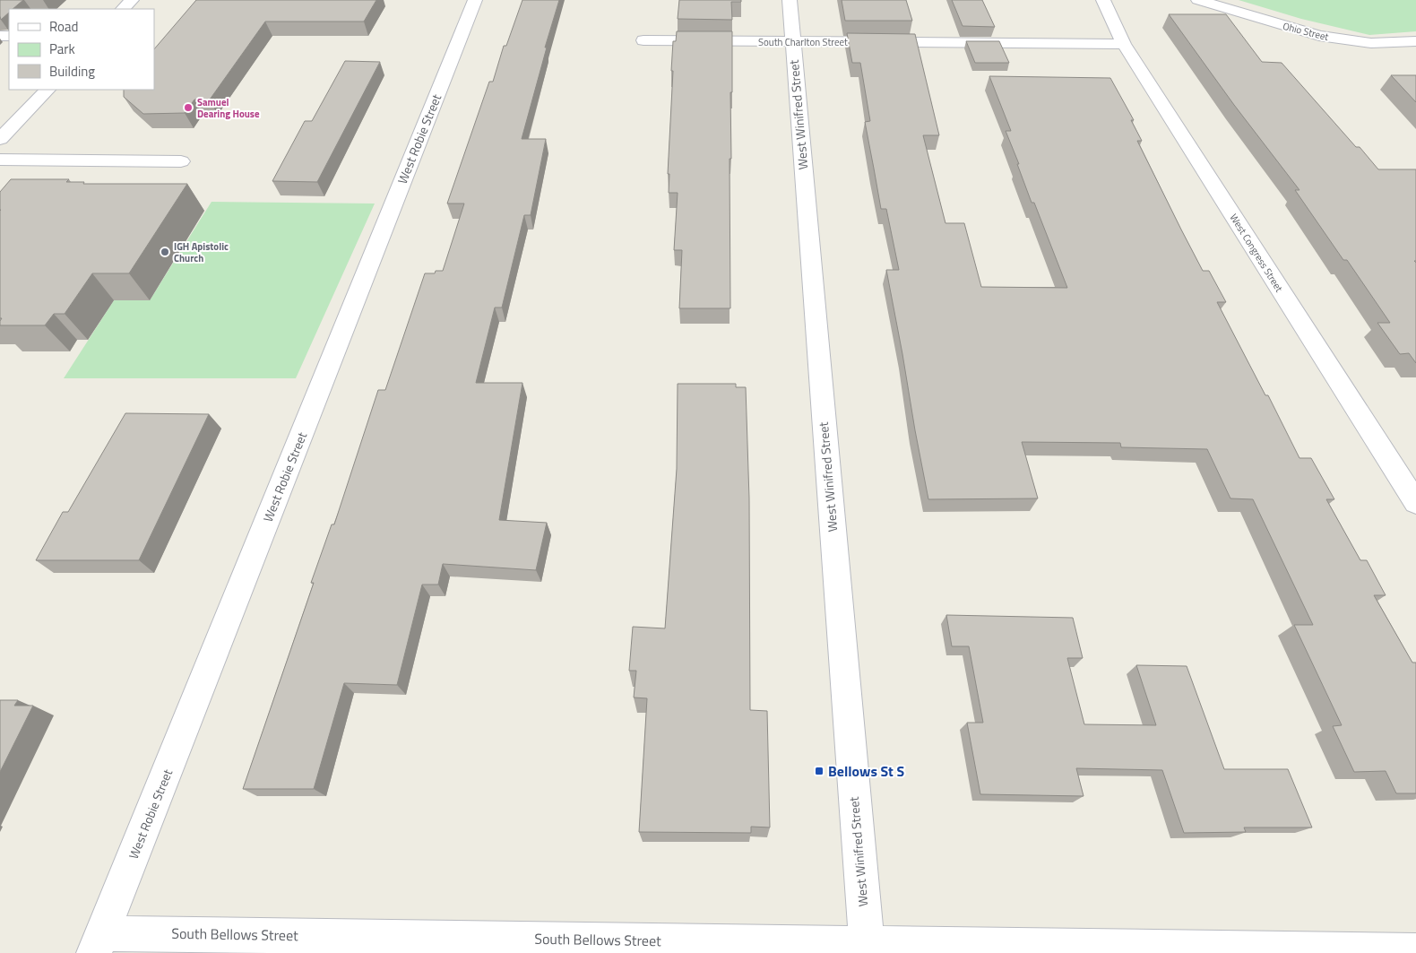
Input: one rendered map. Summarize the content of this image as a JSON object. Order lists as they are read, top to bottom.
{
  "streets": {
    "street": [
      "Ohio Street",
      "South Charlton Street",
      "West Winifred Street",
      "West Robie Street",
      "West Congress Street",
      "South Bellows Street"
    ]
  },
  "crossings": [
    ["South Charlton Street", "West Winifred Street"],
    ["South Charlton Street", "West Congress Street"],
    ["West Winifred Street", "South Bellows Street"],
    ["West Robie Street", "South Bellows Street"]
  ],
  "places": {
    "other": ["Samuel Dearing House", "IGH Apistolic Church"],
    "transit": ["Bellows St S"]
  },
  "legend": ["Road", "Park", "Building"]
}
